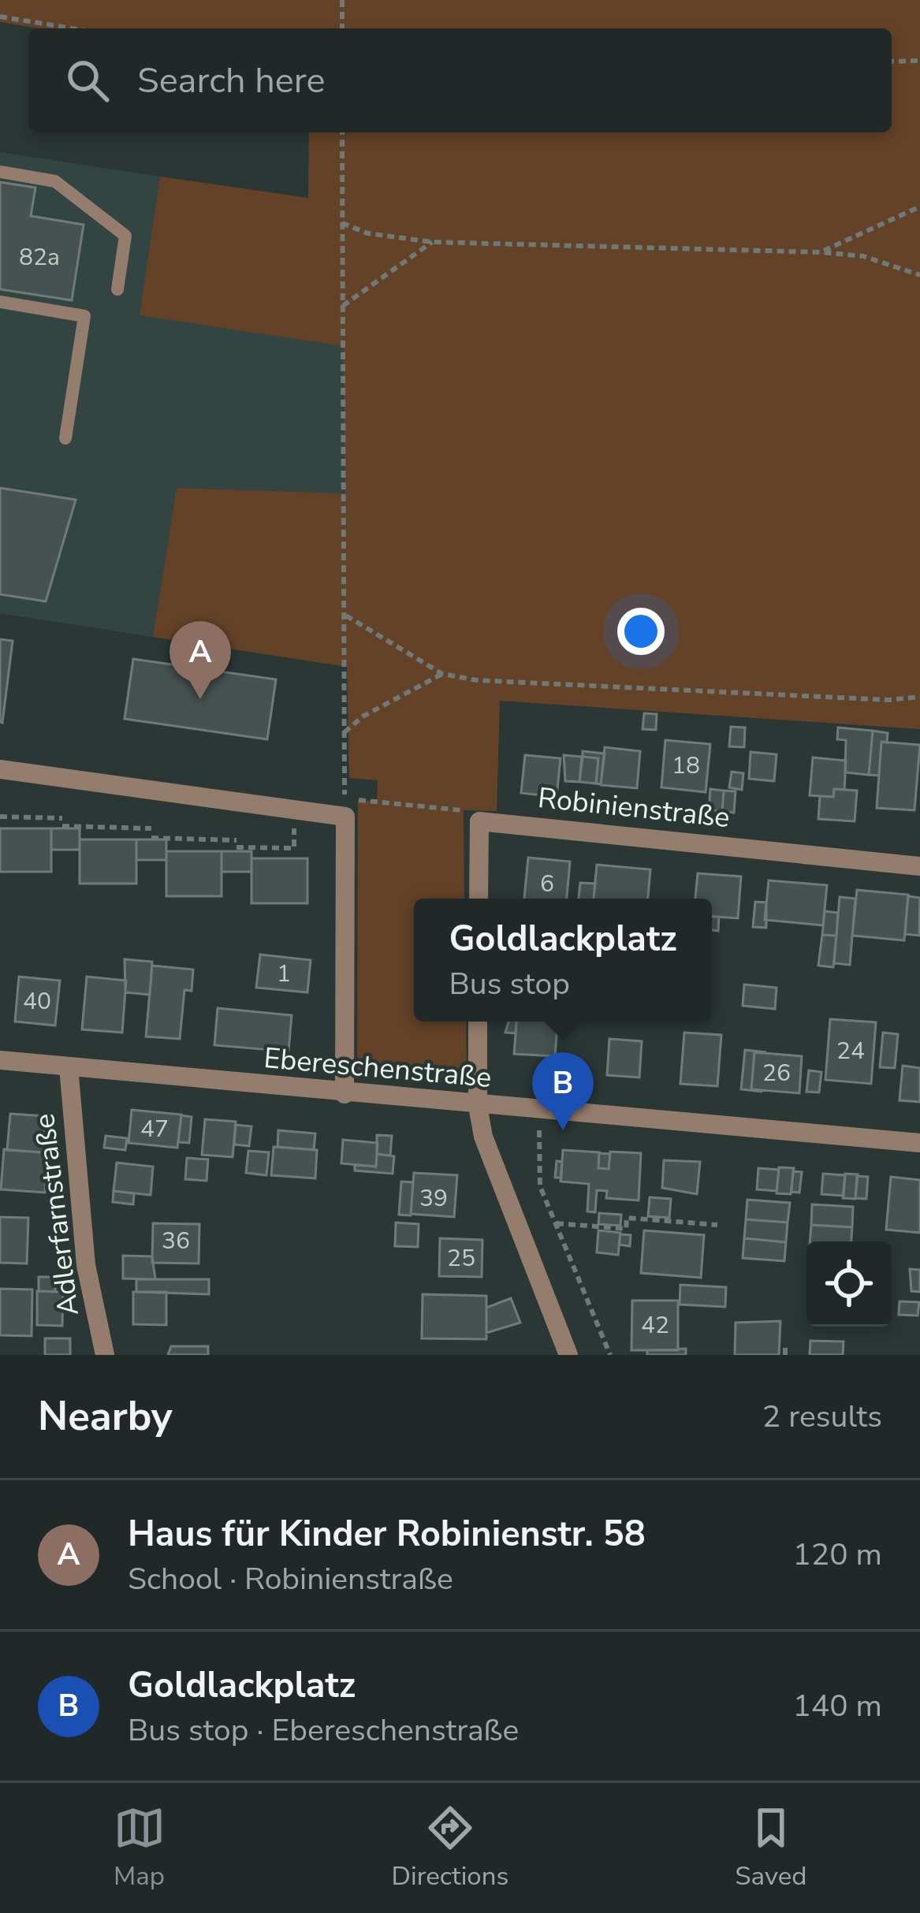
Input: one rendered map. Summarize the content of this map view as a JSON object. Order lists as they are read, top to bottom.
{
  "streets": {
    "street": ["Robinienstraße", "Ebereschenstraße", "Adlerfarnstraße"]
  },
  "crossings": [
    ["Ebereschenstraße", "Adlerfarnstraße"]
  ],
  "house_numbers": [
    "82a",
    "18",
    "6",
    "1",
    "40",
    "24",
    "26",
    "47",
    "39",
    "36",
    "25",
    "42"
  ],
  "page": {
    "search": "Search here",
    "pins": ["A", "B"],
    "popup": ["Goldlackplatz", "Bus stop"],
    "heading": ["Nearby", "2 results"],
    "list": [
      {
        "mark": "A",
        "name": "Haus für Kinder Robinienstr. 58",
        "note": "School · Robinienstraße",
        "value": "120 m"
      },
      {
        "mark": "B",
        "name": "Goldlackplatz",
        "note": "Bus stop · Ebereschenstraße",
        "value": "140 m"
      }
    ],
    "nav": ["Map", "Directions", "Saved"]
  }
}
